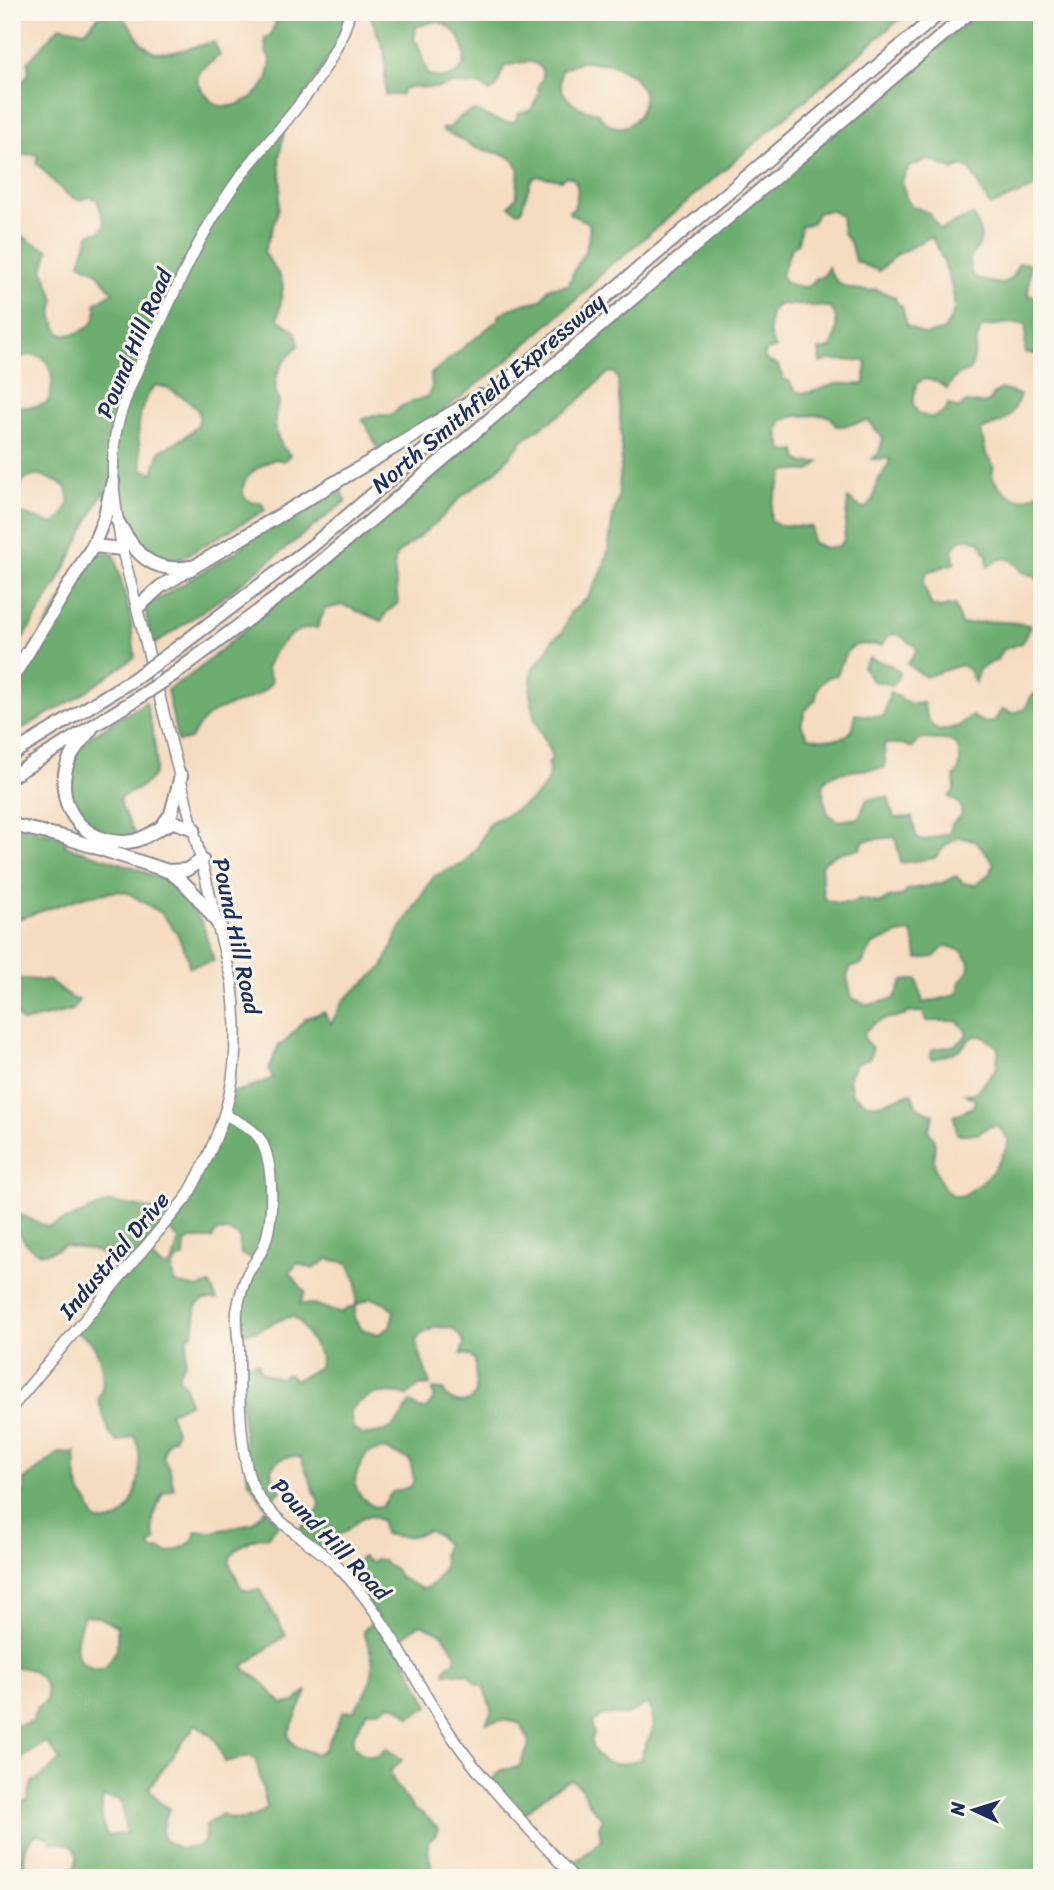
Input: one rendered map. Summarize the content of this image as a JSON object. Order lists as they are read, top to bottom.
{
  "streets": {
    "highway": ["North Smithfield Expressway"],
    "street": ["Pound Hill Road", "Industrial Drive"]
  },
  "crossings": [
    ["Pound Hill Road", "Industrial Drive"]
  ],
  "north": "left"
}
